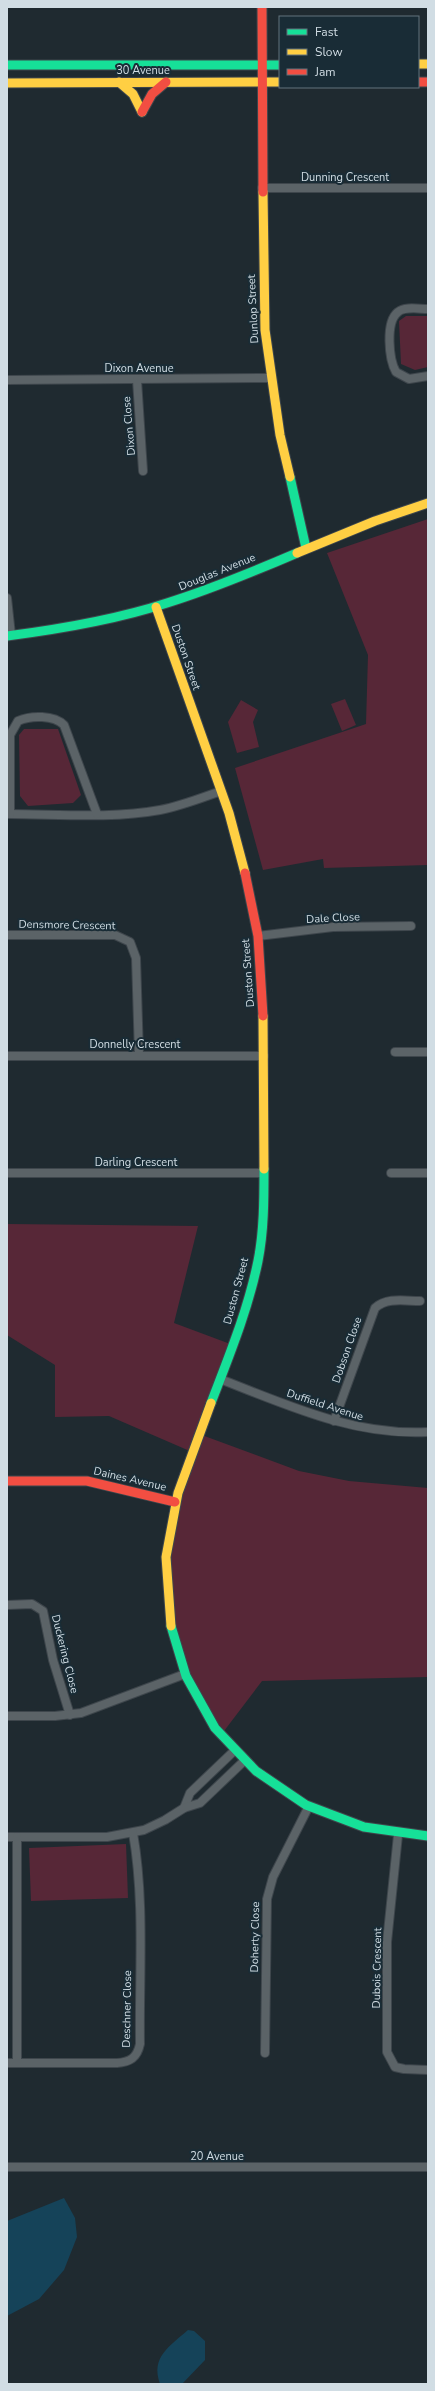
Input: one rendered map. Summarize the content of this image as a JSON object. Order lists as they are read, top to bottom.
{
  "streets": {
    "street": [
      "30 Avenue",
      "Dunning Crescent",
      "Dunlop Street",
      "Dixon Avenue",
      "Dixon Close",
      "Douglas Avenue",
      "Duston Street",
      "Dale Close",
      "Densmore Crescent",
      "Donnelly Crescent",
      "Darling Crescent",
      "Dobson Close",
      "Duffield Avenue",
      "Daines Avenue",
      "Duckering Close",
      "Doherty Close",
      "Dubois Crescent",
      "Deschner Close",
      "20 Avenue"
    ]
  },
  "crossings": [
    ["30 Avenue", "Dunlop Street"],
    ["Dunning Crescent", "Dunlop Street"],
    ["Dunlop Street", "Dixon Avenue"],
    ["Dunlop Street", "Douglas Avenue"],
    ["Dixon Avenue", "Dixon Close"],
    ["Douglas Avenue", "Duston Street"],
    ["Duston Street", "Dale Close"],
    ["Duston Street", "Donnelly Crescent"],
    ["Duston Street", "Darling Crescent"],
    ["Duston Street", "Duffield Avenue"],
    ["Duston Street", "Daines Avenue"],
    ["Duston Street", "Doherty Close"],
    ["Duston Street", "Dubois Crescent"],
    ["Densmore Crescent", "Donnelly Crescent"],
    ["Dobson Close", "Duffield Avenue"]
  ],
  "legend": ["Fast", "Slow", "Jam"]
}
